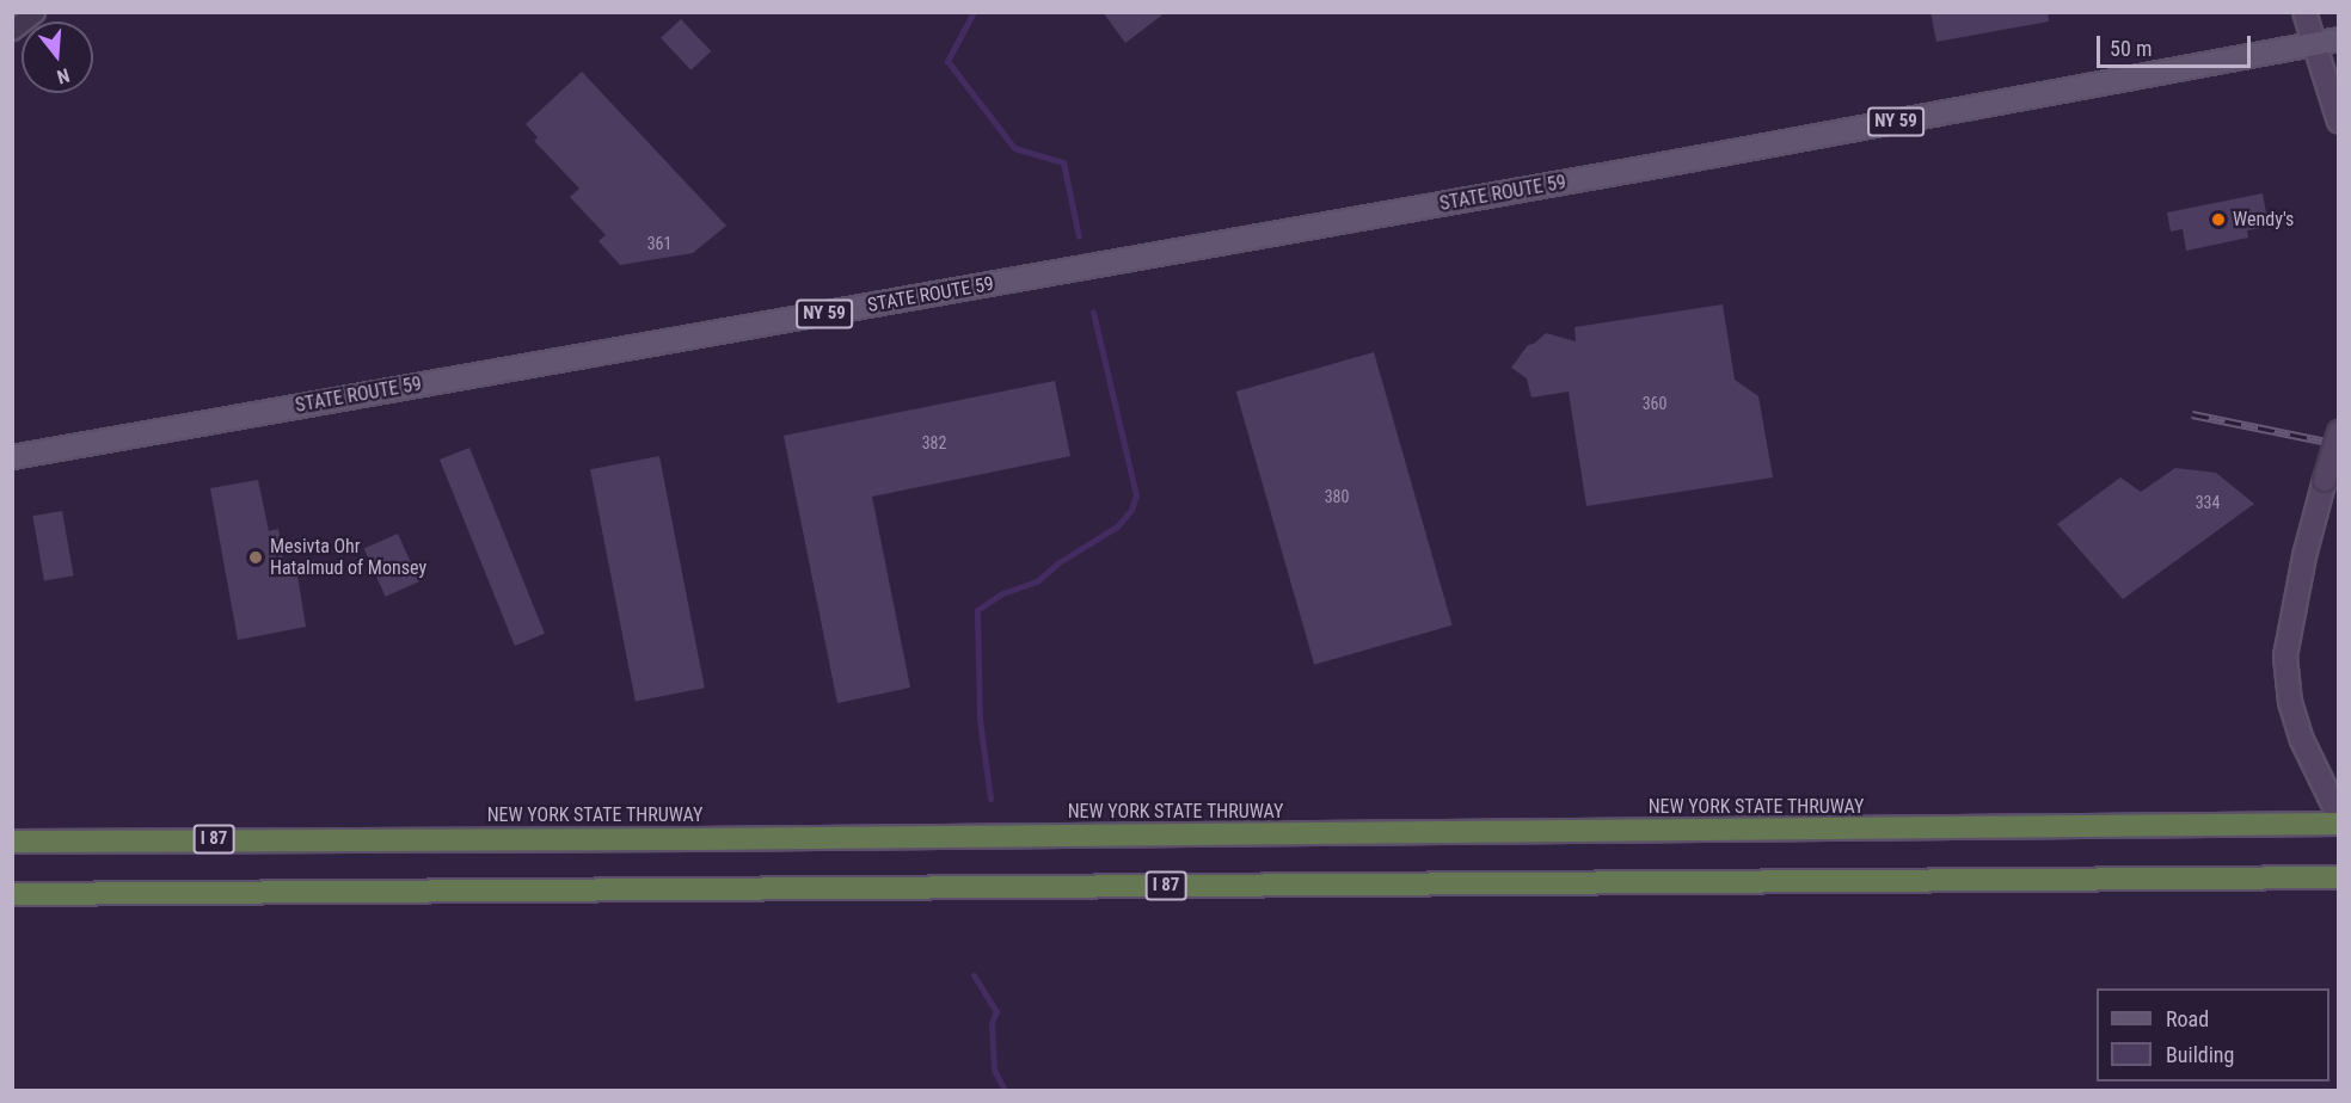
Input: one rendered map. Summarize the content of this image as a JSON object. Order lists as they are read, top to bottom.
{
  "streets": {
    "highway": ["NEW YORK STATE THRUWAY", "I 87"],
    "main road": ["NY 59", "STATE ROUTE 59"]
  },
  "crossings": [
    ["NY 59", "STATE ROUTE 59"]
  ],
  "places": ["Wendy's", "Mesivta Ohr Hatalmud of Monsey"],
  "house_numbers": [
    "361",
    "360",
    "382",
    "380",
    "334"
  ],
  "legend": ["Road", "Building"],
  "scale_bar": "50 m",
  "north": "bottom"
}
